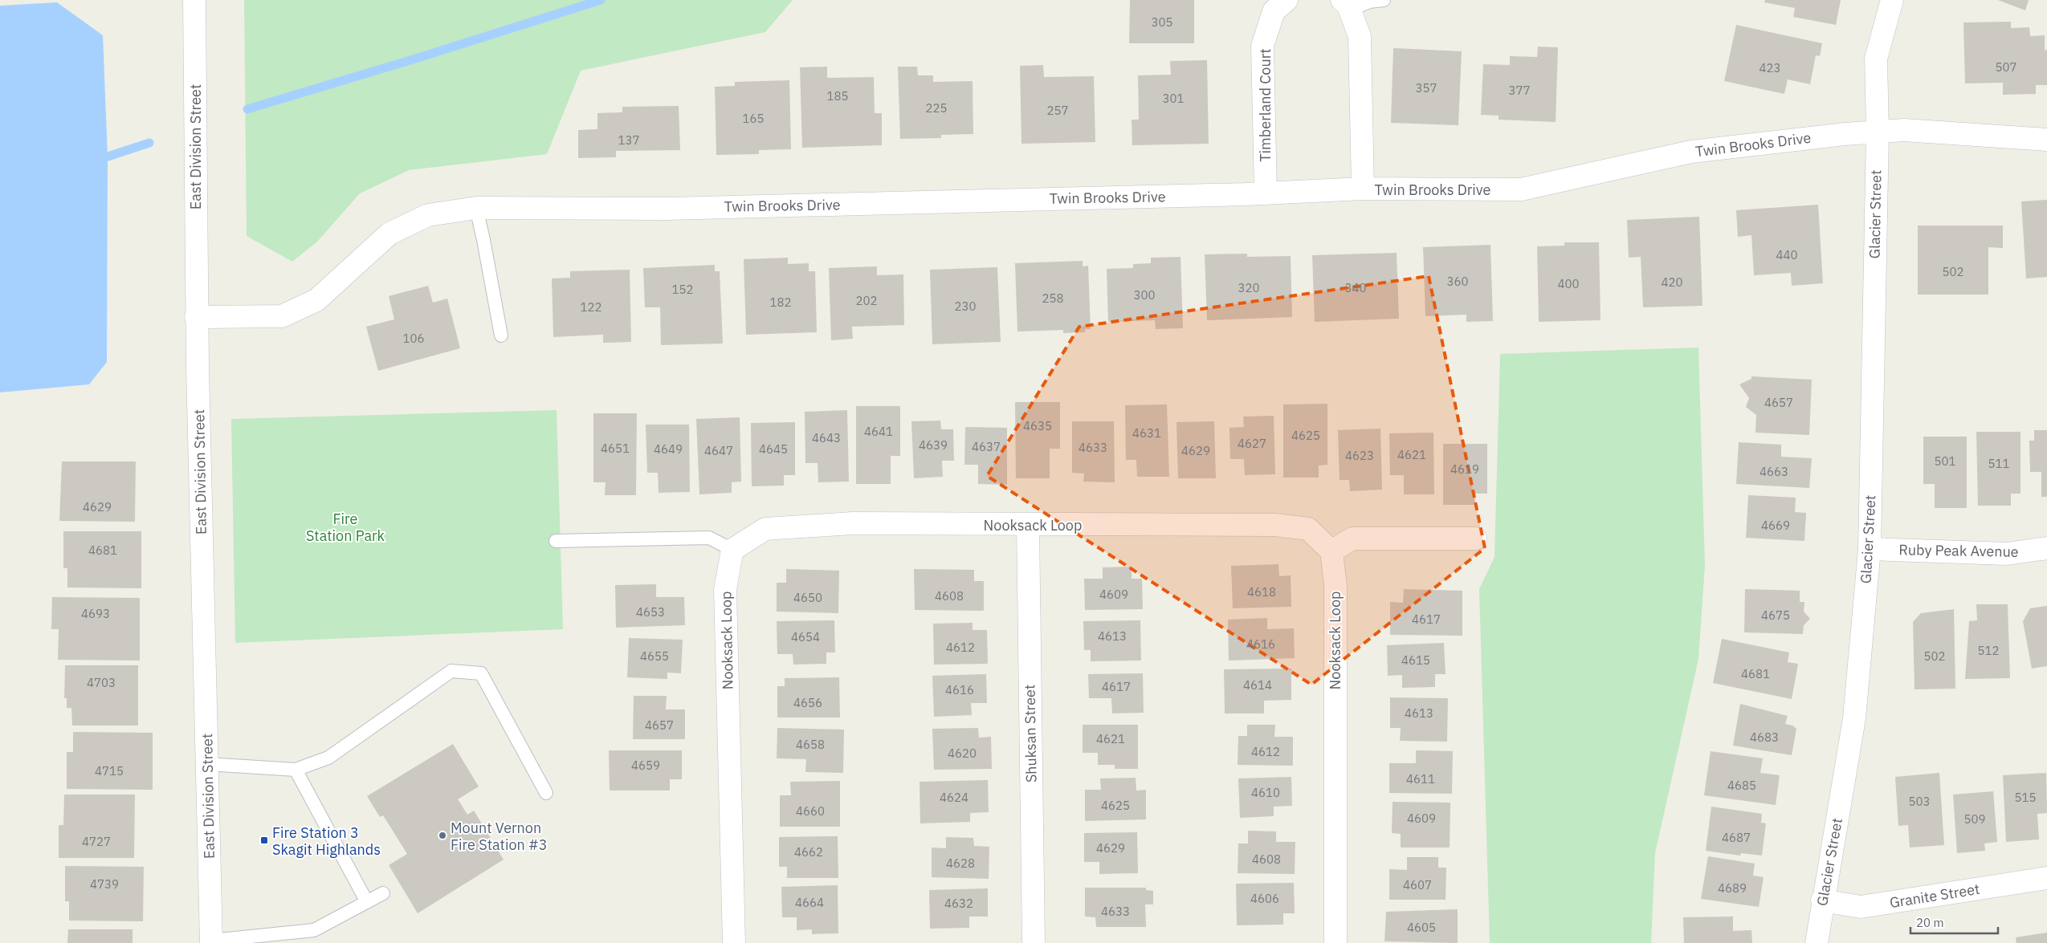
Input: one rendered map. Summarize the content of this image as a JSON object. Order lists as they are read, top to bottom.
{
  "streets": {
    "street": [
      "Timberland Court",
      "Twin Brooks Drive",
      "East Division Street",
      "Glacier Street",
      "Nooksack Loop",
      "Ruby Peak Avenue",
      "Shuksan Street",
      "Granite Street"
    ]
  },
  "crossings": [
    ["Timberland Court", "Twin Brooks Drive"],
    ["Twin Brooks Drive", "East Division Street"],
    ["Twin Brooks Drive", "Glacier Street"],
    ["Glacier Street", "Ruby Peak Avenue"],
    ["Glacier Street", "Granite Street"],
    ["Nooksack Loop", "Shuksan Street"]
  ],
  "parks": ["Fire Station Park"],
  "places": {
    "other": ["Mount Vernon Fire Station #3"],
    "transit": ["Fire Station 3 Skagit Highlands"]
  },
  "house_numbers": [
    "305",
    "507",
    "423",
    "357",
    "377",
    "185",
    "301",
    "225",
    "257",
    "165",
    "137",
    "440",
    "502",
    "360",
    "420",
    "400",
    "320",
    "340",
    "152",
    "300",
    "258",
    "202",
    "182",
    "230",
    "122",
    "106",
    "4657",
    "4635",
    "4641",
    "4631",
    "4625",
    "4643",
    "4627",
    "4639",
    "4637",
    "4633",
    "4651",
    "4649",
    "4645",
    "4647",
    "4629",
    "4621",
    "4623",
    "501",
    "511",
    "4619",
    "4663",
    "4629",
    "4669",
    "4681",
    "4618",
    "4609",
    "4608",
    "4650",
    "4653",
    "4693",
    "4675",
    "4617",
    "4613",
    "4654",
    "4616",
    "4612",
    "512",
    "4655",
    "502",
    "4615",
    "4681",
    "4703",
    "4614",
    "4617",
    "4616",
    "4656",
    "4613",
    "4657",
    "4683",
    "4621",
    "4658",
    "4612",
    "4620",
    "4659",
    "4715",
    "4611",
    "4685",
    "4610",
    "4624",
    "515",
    "503",
    "4625",
    "4660",
    "4609",
    "509",
    "4687",
    "4727",
    "4629",
    "4662",
    "4608",
    "4628",
    "4739",
    "4607",
    "4689",
    "4606",
    "4664",
    "4632",
    "4633",
    "4605"
  ],
  "scale_bar": "20 m"
}
